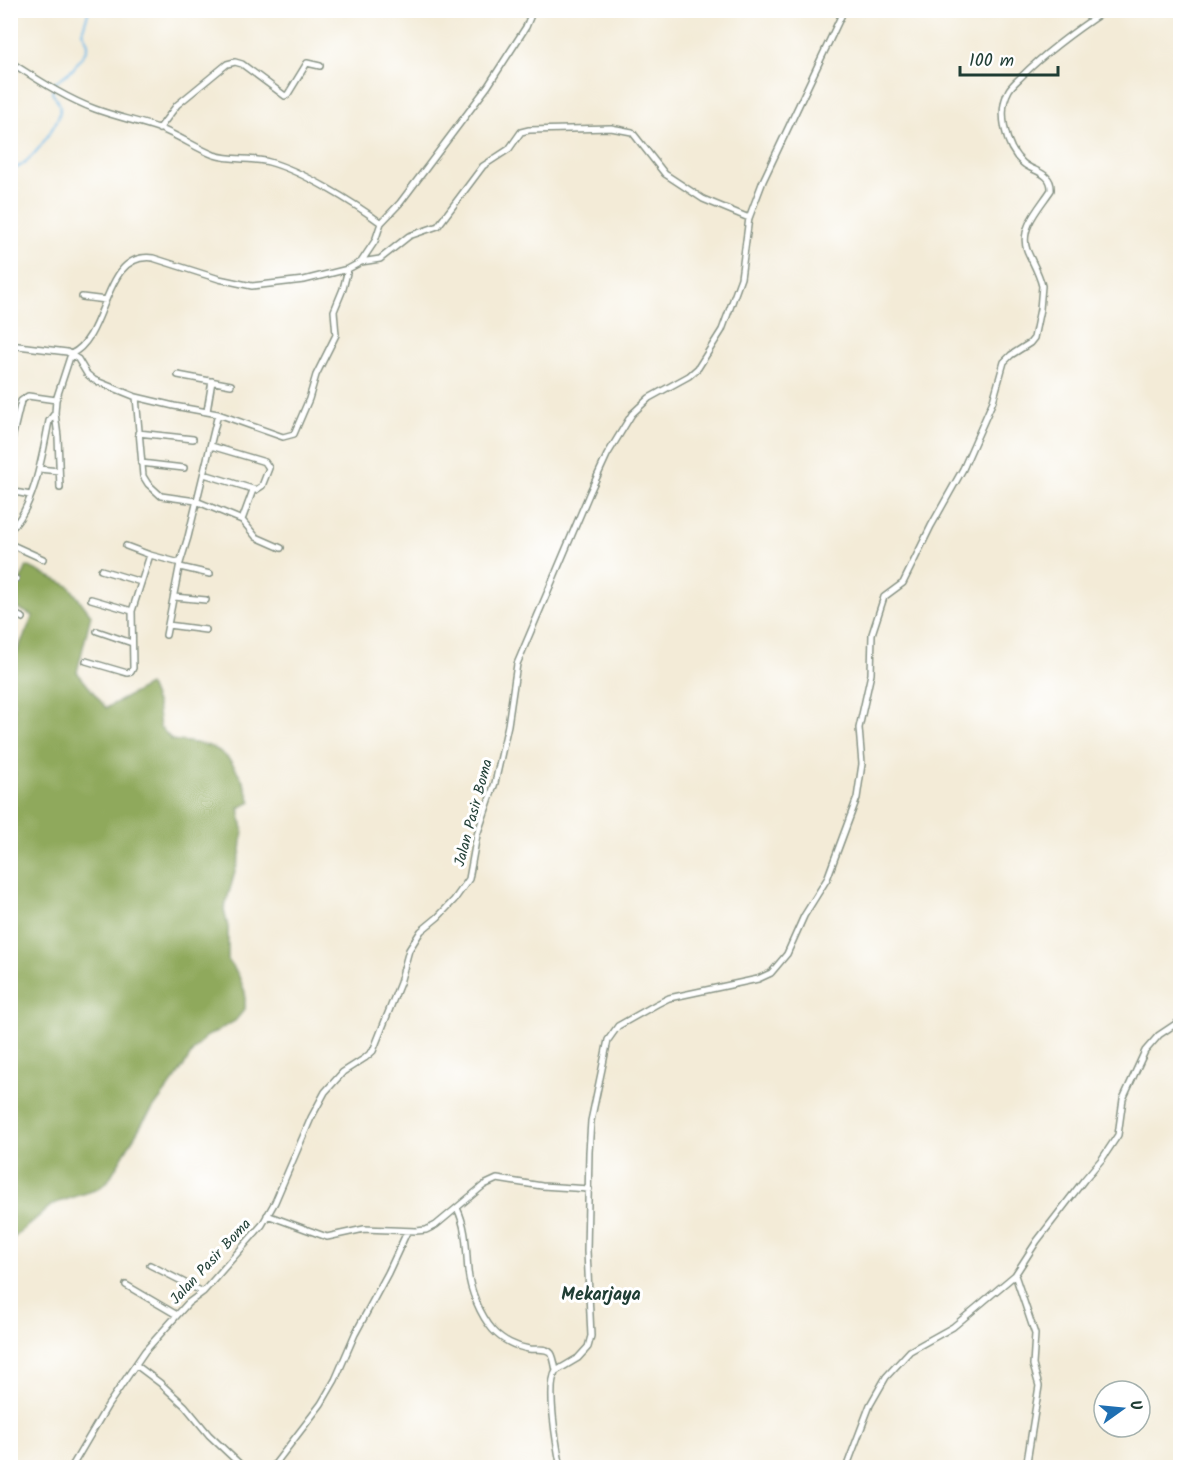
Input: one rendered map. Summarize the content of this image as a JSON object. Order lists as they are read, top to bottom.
{
  "streets": {
    "street": ["Jalan Pasir Boma"]
  },
  "districts": ["Mekarjaya"],
  "scale_bar": "100 m",
  "north": "right"
}
